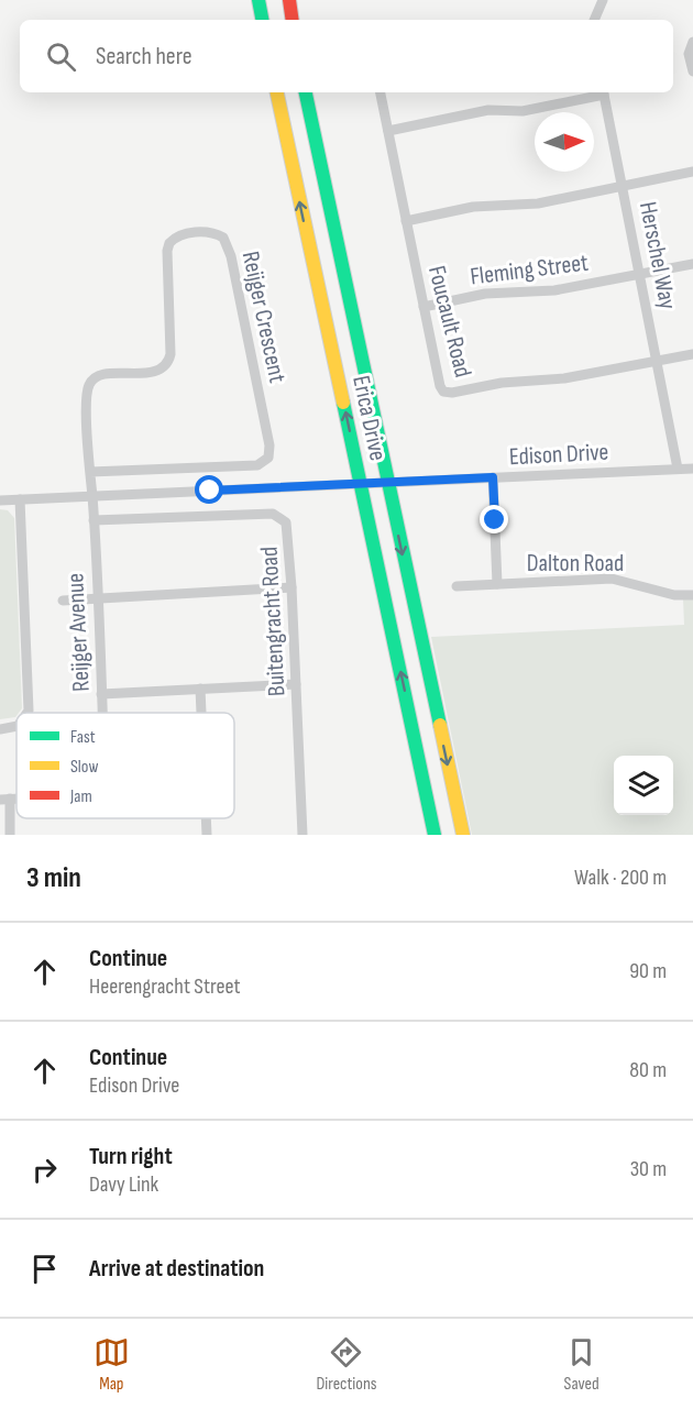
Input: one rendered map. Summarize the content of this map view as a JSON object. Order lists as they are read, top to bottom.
{
  "streets": {
    "main road": ["Erica Drive"],
    "street": [
      "Herschel Way",
      "Fleming Street",
      "Reijger Crescent",
      "Foucault Road",
      "Edison Drive",
      "Dalton Road",
      "Buitengracht Road",
      "Reijger Avenue"
    ]
  },
  "crossings": [
    ["Herschel Way", "Fleming Street"],
    ["Herschel Way", "Foucault Road"],
    ["Herschel Way", "Edison Drive"],
    ["Fleming Street", "Foucault Road"],
    ["Reijger Crescent", "Reijger Avenue"],
    ["Erica Drive", "Edison Drive"],
    ["Edison Drive", "Reijger Avenue"],
    ["Buitengracht Road", "Reijger Avenue"]
  ],
  "legend": ["Fast", "Slow", "Jam"],
  "north": "right",
  "page": {
    "search": "Search here",
    "heading": ["3 min", "Walk · 200 m"],
    "list": [
      ["Continue", "Heerengracht Street", "90 m"],
      ["Continue", "Edison Drive", "80 m"],
      ["Turn right", "Davy Link", "30 m"],
      "Arrive at destination"
    ],
    "nav": ["Map", "Directions", "Saved"]
  }
}
